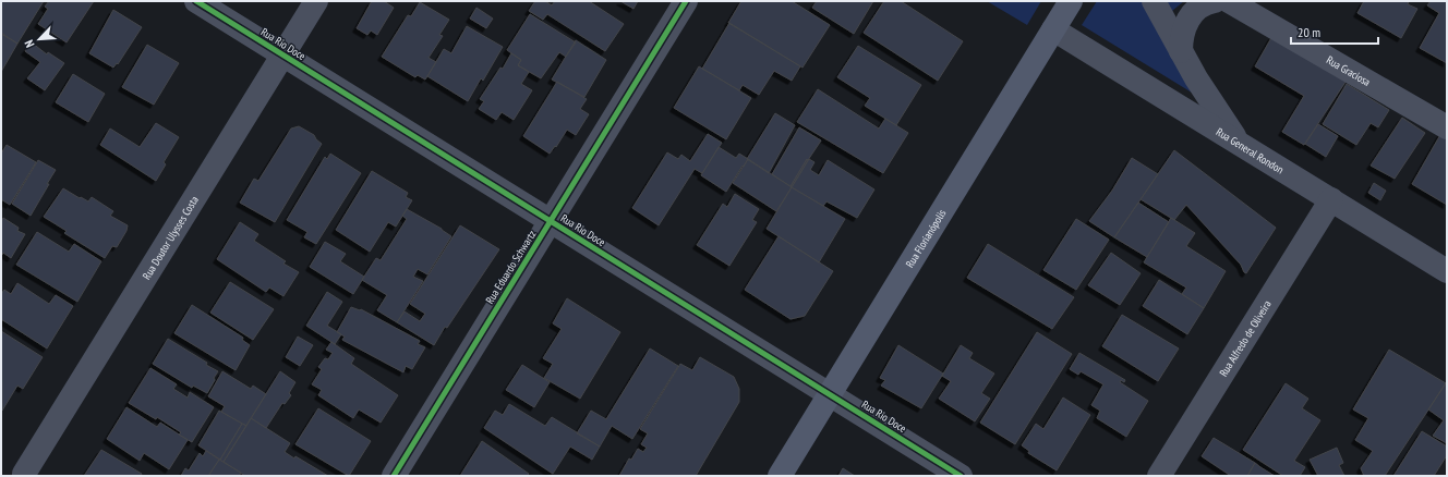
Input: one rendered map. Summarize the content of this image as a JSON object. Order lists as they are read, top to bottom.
{
  "streets": {
    "main road": ["Rua Florianópolis"],
    "street": [
      "Rua Rio Doce",
      "Rua Graciosa",
      "Rua General Rondon",
      "Rua Doutor Ulysses Costa",
      "Rua Eduardo Schwartz",
      "Rua Alfredo de Oliveira"
    ]
  },
  "crossings": [
    ["Rua Rio Doce", "Rua Doutor Ulysses Costa"],
    ["Rua Rio Doce", "Rua Florianópolis"],
    ["Rua Rio Doce", "Rua Eduardo Schwartz"],
    ["Rua General Rondon", "Rua Florianópolis"],
    ["Rua General Rondon", "Rua Alfredo de Oliveira"]
  ],
  "scale_bar": "20 m",
  "north": "bottom left"
}
